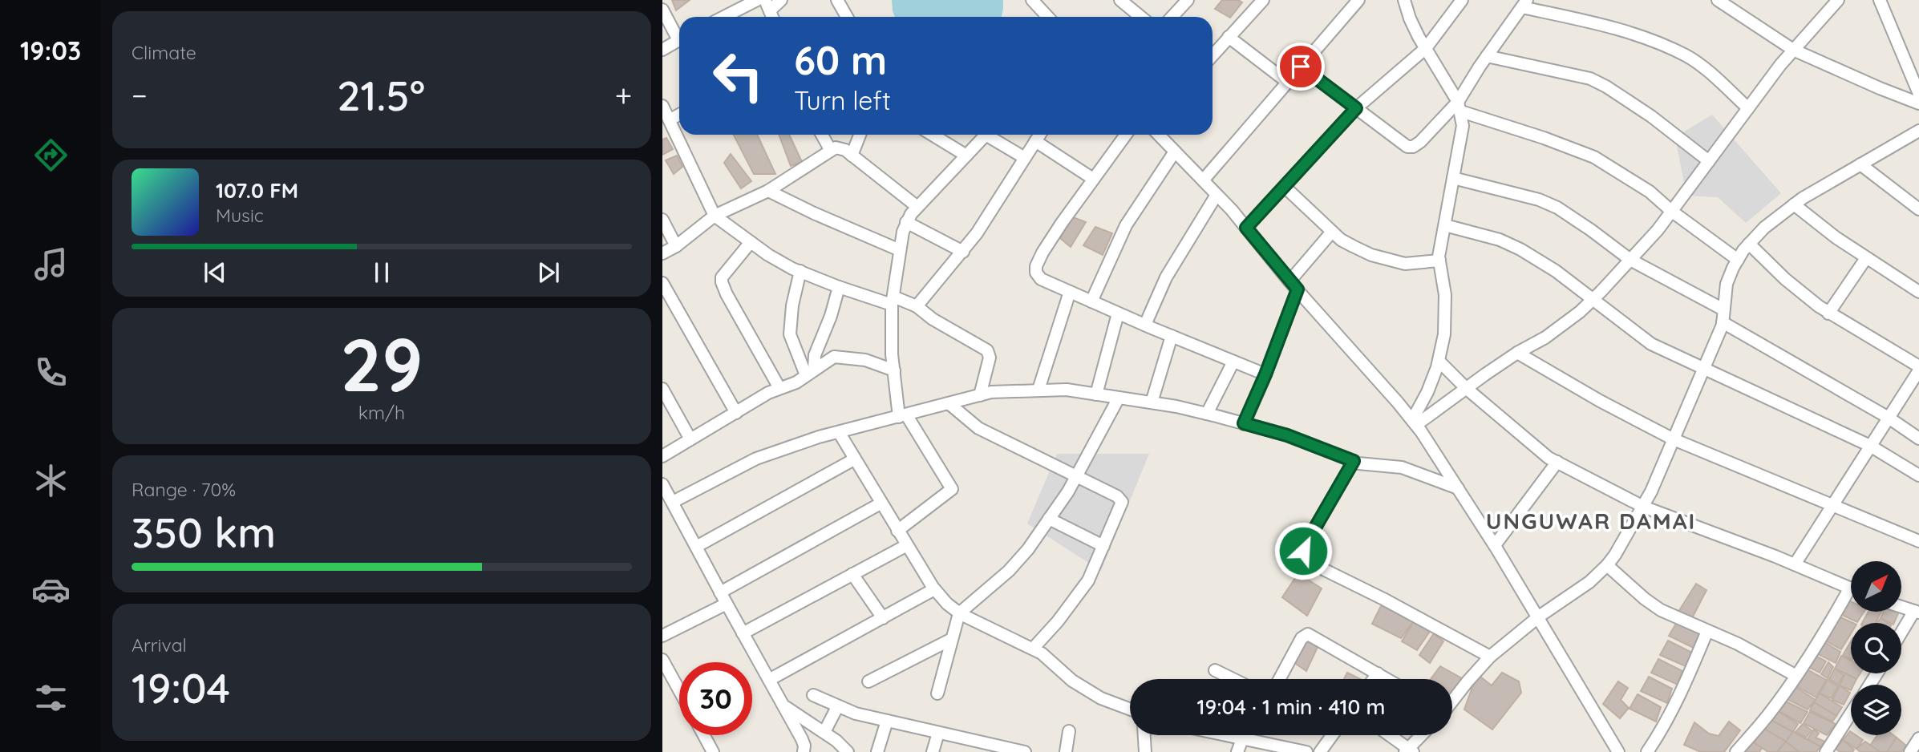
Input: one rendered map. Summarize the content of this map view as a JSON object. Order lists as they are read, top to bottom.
{
  "districts": ["UNGUWAR DAMAI"],
  "north": "top right",
  "page": {
    "tabs": "19:03",
    "tile": [
      "Climate",
      ["29", "km/h"],
      ["Range · 70%", "350 km"],
      ["Arrival", "19:04"]
    ],
    "turn": ["60 m", "Turn left"],
    "heat": ["−", "21.5°", "+"],
    "song": ["107.0 FM", "Music"],
    "limit": "30",
    "trip": "19:04 · 1 min · 410 m"
  }
}
